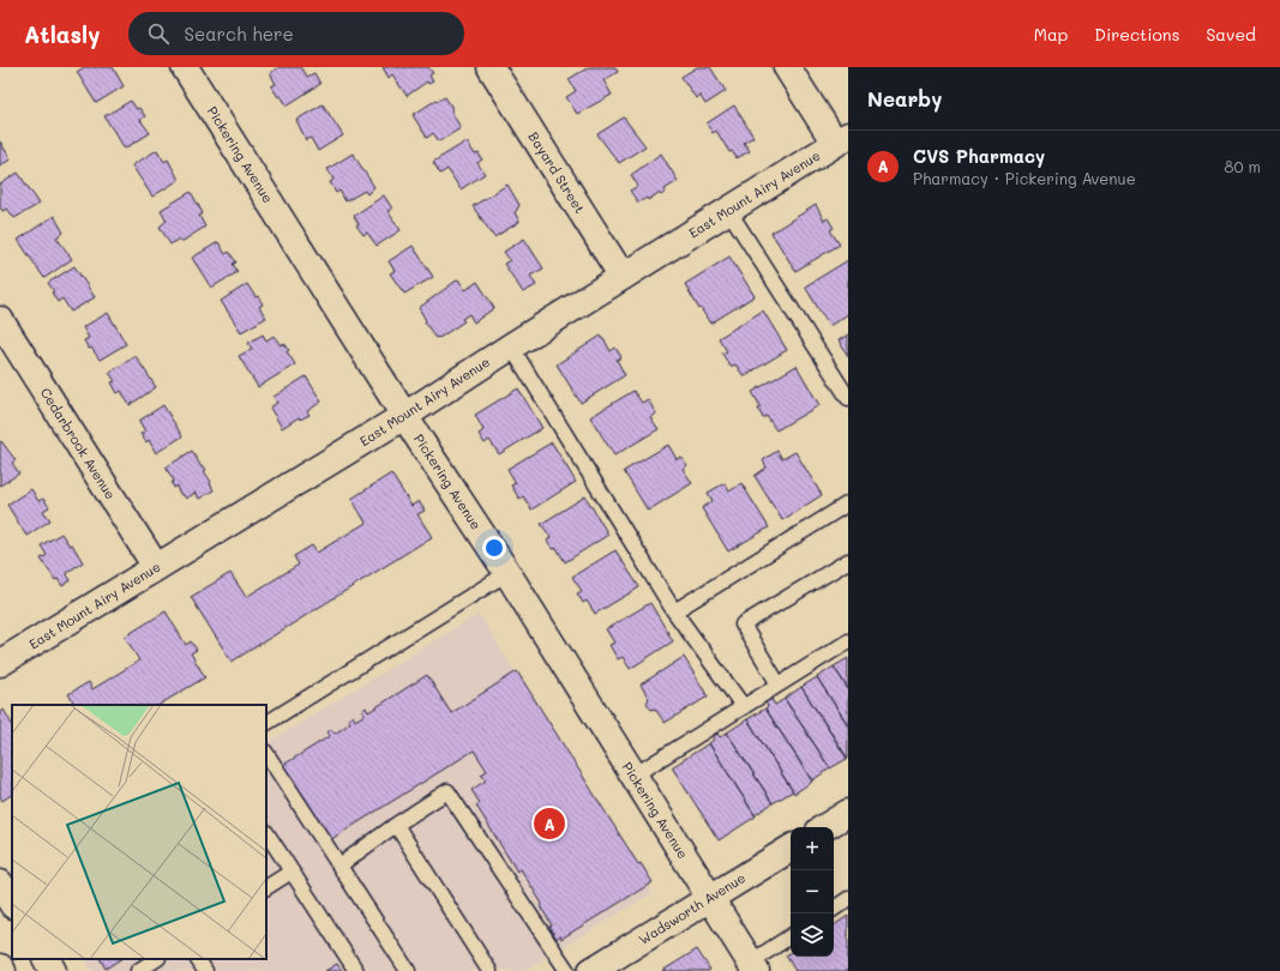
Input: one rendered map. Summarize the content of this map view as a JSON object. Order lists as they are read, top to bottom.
{
  "streets": {
    "street": [
      "Pickering Avenue",
      "Bayard Street",
      "East Mount Airy Avenue",
      "Cedarbrook Avenue",
      "Wadsworth Avenue"
    ]
  },
  "crossings": [
    ["Pickering Avenue", "East Mount Airy Avenue"],
    ["Pickering Avenue", "Wadsworth Avenue"],
    ["Bayard Street", "East Mount Airy Avenue"],
    ["East Mount Airy Avenue", "Cedarbrook Avenue"]
  ],
  "page": {
    "header": "Atlasly",
    "search": "Search here",
    "nav": ["Map", "Directions", "Saved"],
    "heading": "Nearby",
    "list": [
      {
        "mark": "A",
        "name": "CVS Pharmacy",
        "note": "Pharmacy · Pickering Avenue",
        "value": "80 m"
      }
    ],
    "pins": "A",
    "map_buttons": ["+", "−"]
  }
}
